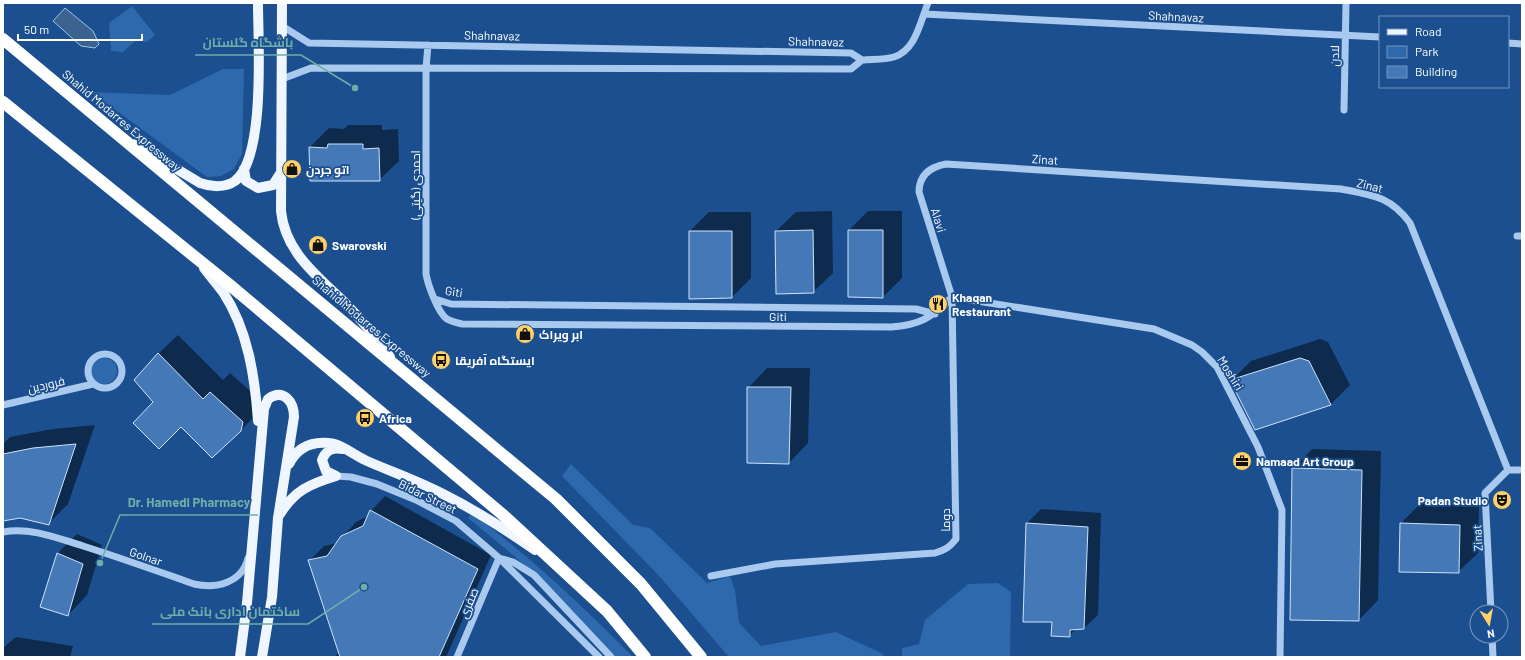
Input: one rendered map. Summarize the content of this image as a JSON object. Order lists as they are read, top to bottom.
{
  "streets": {
    "highway": ["Shahid Modarres Expressway"],
    "street": [
      "Shahnavaz",
      "لادن",
      "Zinat",
      "احمدی (گیتی)",
      "Alavi",
      "Giti",
      "Moshiri",
      "فروردین",
      "Bidar Street",
      "دوما",
      "Golnar",
      "صفری"
    ]
  },
  "crossings": [
    ["Shahnavaz", "لادن"],
    ["Zinat", "Alavi"],
    ["احمدی (گیتی)", "Giti"],
    ["Alavi", "Giti"],
    ["Alavi", "Moshiri"],
    ["Alavi", "دوما"],
    ["Giti", "Moshiri"],
    ["Giti", "دوما"],
    ["Moshiri", "دوما"],
    ["Bidar Street", "صفری"]
  ],
  "places": {
    "other": ["باشگاه گلستان", "Dr. Hamedi Pharmacy", "ساختمان اداری بانک ملی"],
    "shop": ["اتو جردن", "Swarovski", "ابر ویراک"],
    "restaurant": ["Khaqan Restaurant"],
    "bus stop": ["ایستگاه آفریقا", "Africa"],
    "office": ["Namaad Art Group"],
    "theatre": ["Padan Studio"]
  },
  "legend": ["Road", "Park", "Building"],
  "scale_bar": "50 m",
  "north": "bottom"
}
